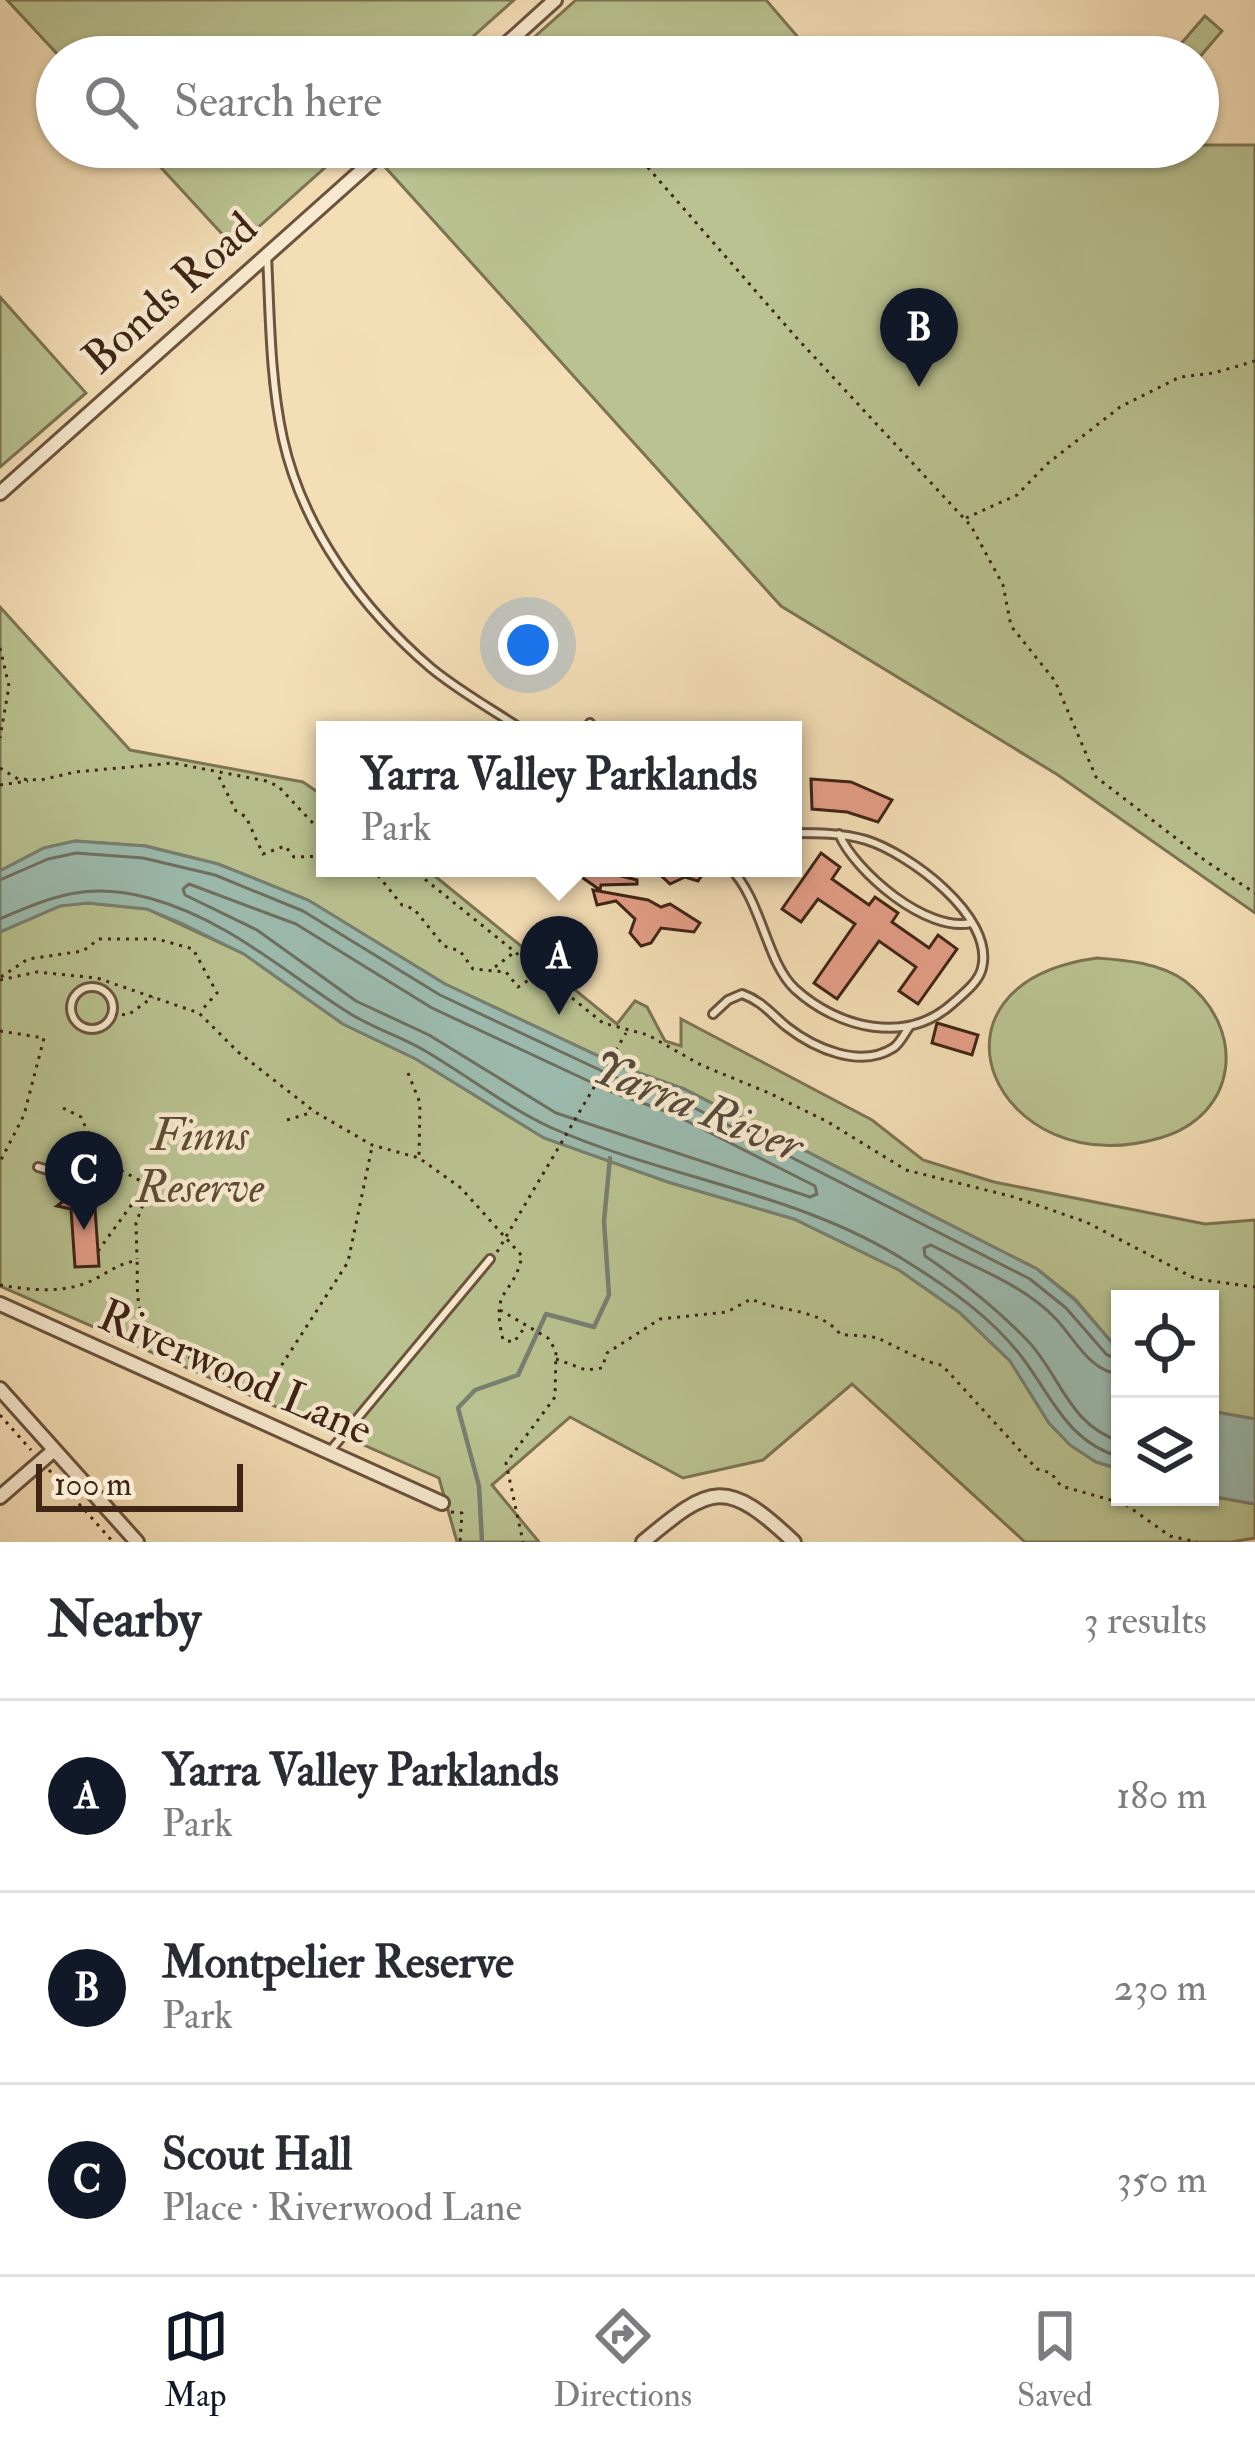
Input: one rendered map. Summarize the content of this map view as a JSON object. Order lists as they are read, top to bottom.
{
  "streets": {
    "street": ["Bonds Road", "Riverwood Lane"]
  },
  "water": ["Yarra River"],
  "parks": ["Finns Reserve"],
  "scale_bar": "100 m",
  "page": {
    "search": "Search here",
    "pins": ["B", "A", "C"],
    "popup": ["Yarra Valley Parklands", "Park"],
    "scale": "100 m",
    "heading": ["Nearby", "3 results"],
    "list": [
      {
        "mark": "A",
        "name": "Yarra Valley Parklands",
        "note": "Park",
        "value": "180 m"
      },
      {
        "mark": "B",
        "name": "Montpelier Reserve",
        "note": "Park",
        "value": "230 m"
      },
      {
        "mark": "C",
        "name": "Scout Hall",
        "note": "Place · Riverwood Lane",
        "value": "350 m"
      }
    ],
    "nav": ["Map", "Directions", "Saved"]
  }
}
